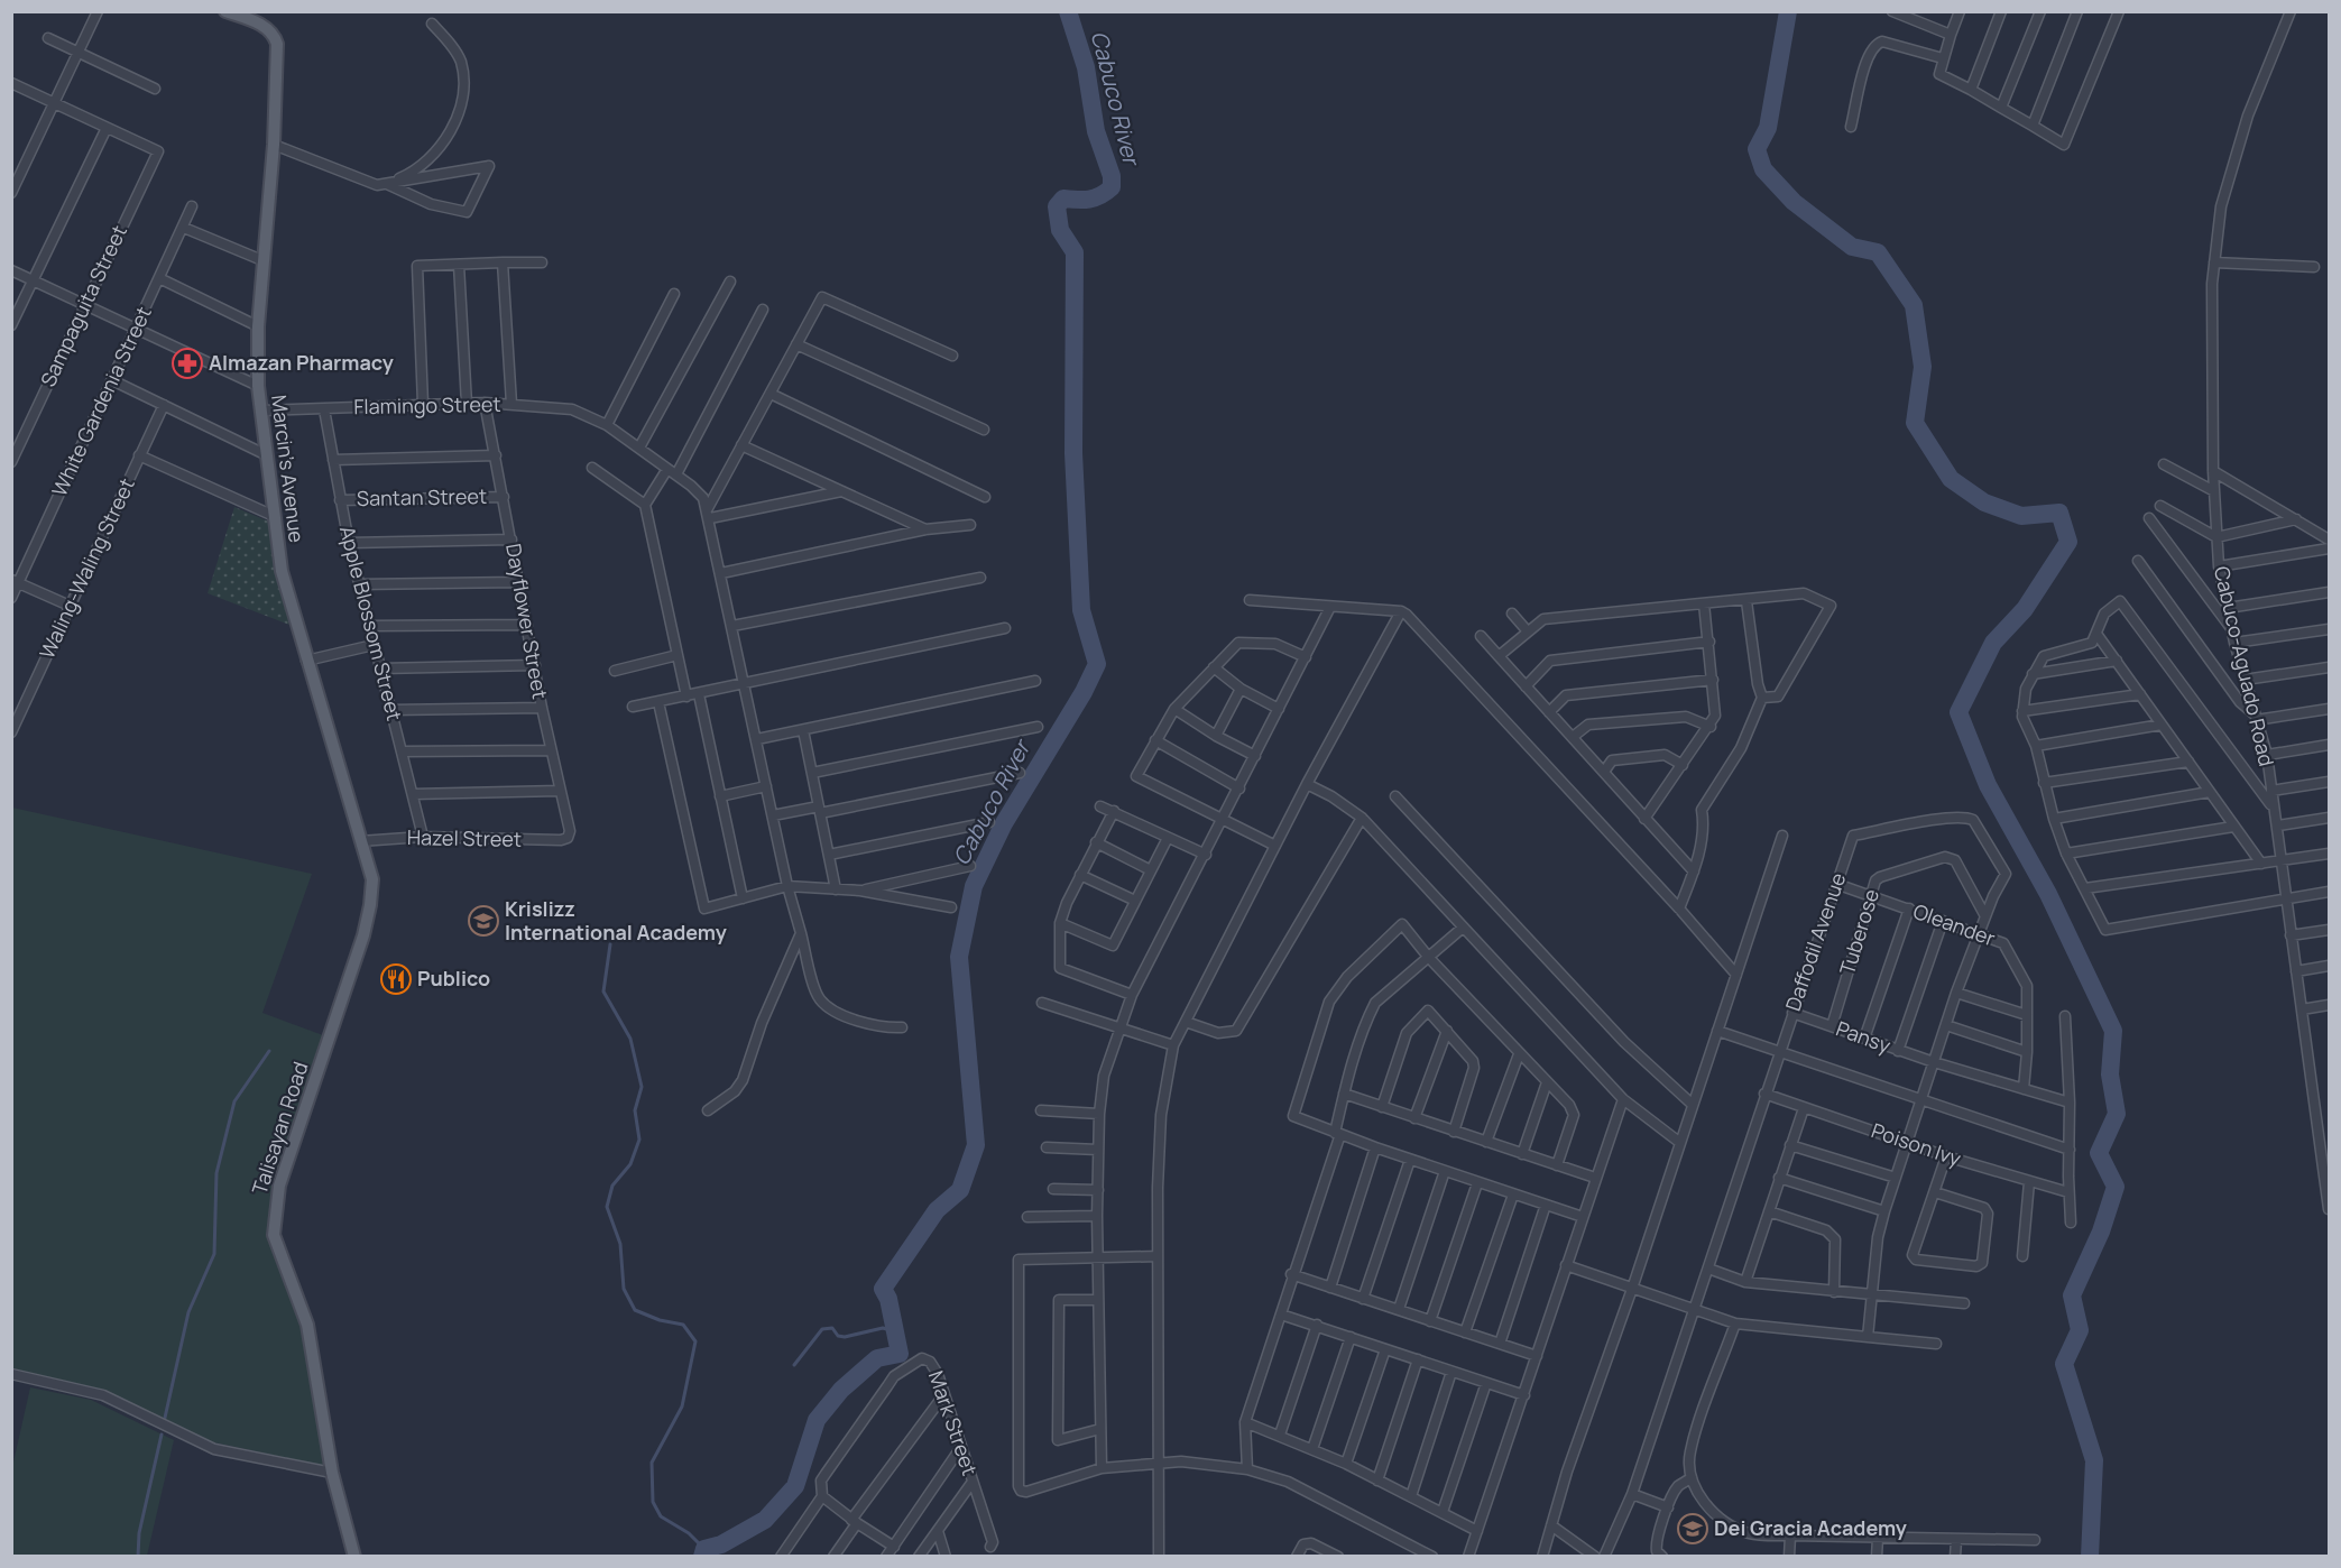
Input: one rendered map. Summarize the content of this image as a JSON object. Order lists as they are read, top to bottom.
{
  "streets": {
    "main road": ["Marcin's Avenue", "Talisayan Road"],
    "street": [
      "Sampaguita Street",
      "White Gardenia Street",
      "Flamingo Street",
      "Santan Street",
      "Waling-Waling Street",
      "Dayflower Street",
      "Apple Blossom Street",
      "Cabuco-Aguado Road",
      "Hazel Street",
      "Oleander",
      "Tuberose",
      "Daffodil Avenue",
      "Pansy",
      "Poison Ivy",
      "Mark Street"
    ]
  },
  "crossings": [
    ["Flamingo Street", "Marcin's Avenue"],
    ["Flamingo Street", "Dayflower Street"],
    ["Flamingo Street", "Apple Blossom Street"],
    ["Marcin's Avenue", "Hazel Street"],
    ["Marcin's Avenue", "Talisayan Road"],
    ["Santan Street", "Dayflower Street"],
    ["Santan Street", "Apple Blossom Street"],
    ["Dayflower Street", "Hazel Street"],
    ["Apple Blossom Street", "Hazel Street"],
    ["Oleander", "Tuberose"],
    ["Oleander", "Daffodil Avenue"],
    ["Oleander", "Pansy"],
    ["Tuberose", "Daffodil Avenue"],
    ["Tuberose", "Pansy"],
    ["Daffodil Avenue", "Pansy"],
    ["Daffodil Avenue", "Poison Ivy"]
  ],
  "water": ["Cabuco River"],
  "places": {
    "pharmacy": ["Almazan Pharmacy"],
    "school or university": ["Krislizz International Academy", "Dei Gracia Academy"],
    "restaurant": ["Publico"]
  }
}
